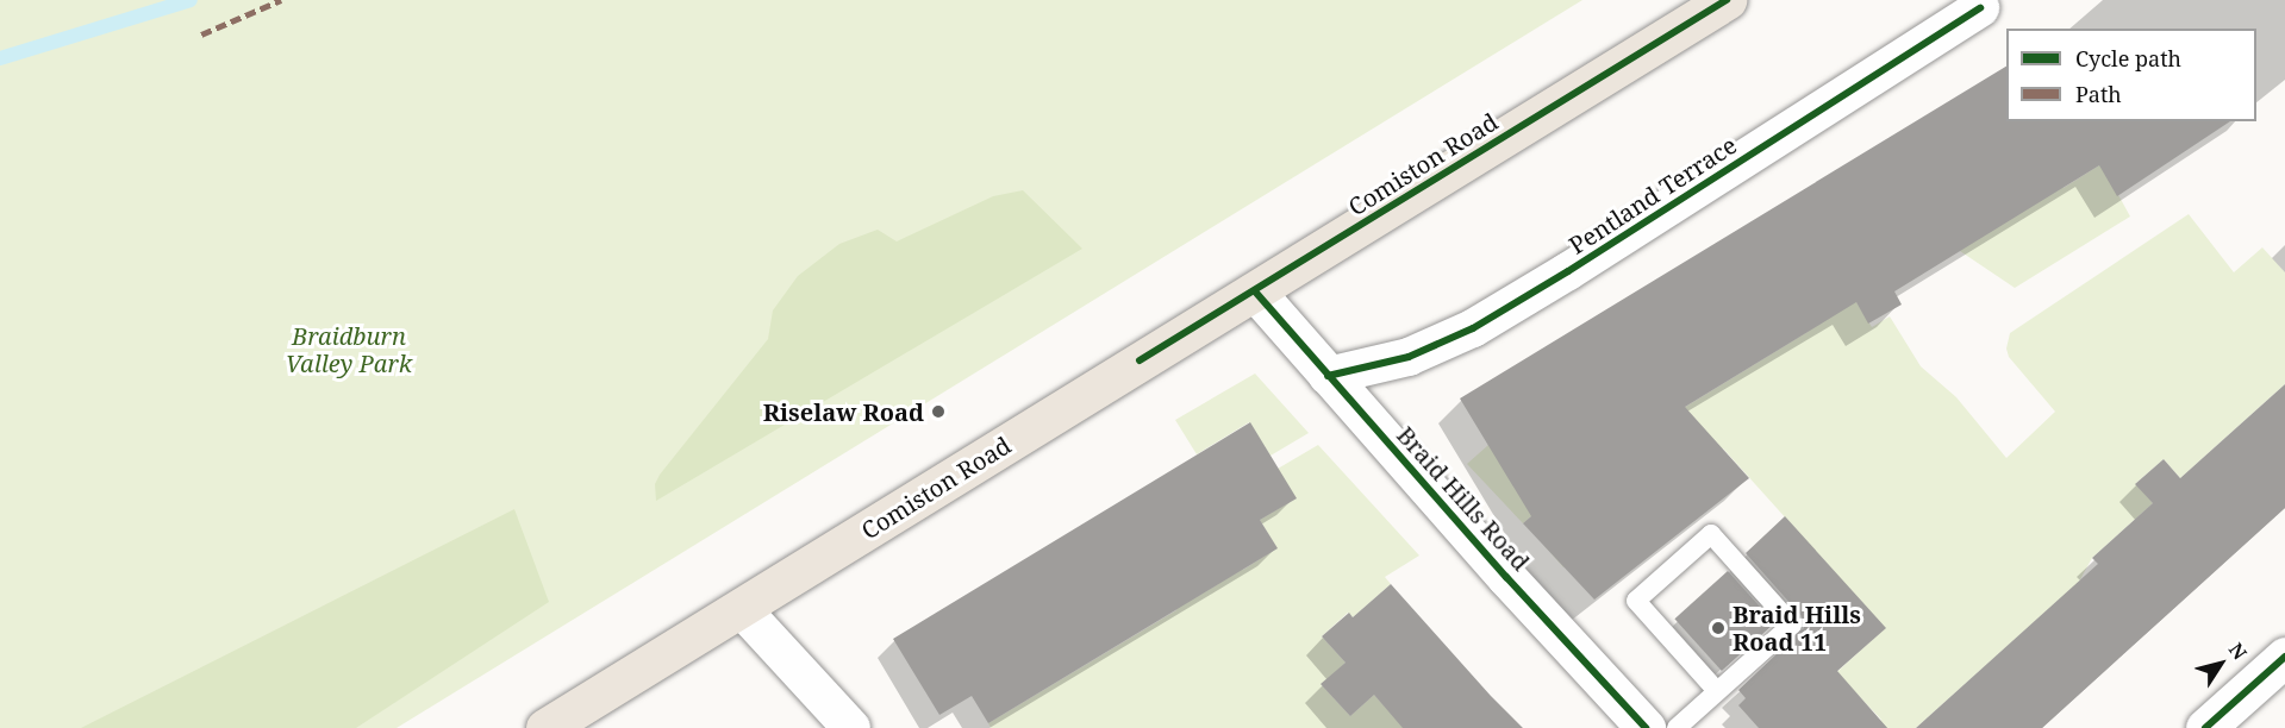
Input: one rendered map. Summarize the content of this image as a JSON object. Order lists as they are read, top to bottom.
{
  "streets": {
    "main road": ["Comiston Road"],
    "street": ["Pentland Terrace", "Braid Hills Road"]
  },
  "crossings": [
    ["Comiston Road", "Braid Hills Road"],
    ["Pentland Terrace", "Braid Hills Road"]
  ],
  "parks": ["Braidburn Valley Park"],
  "places": ["Riselaw Road", "Braid Hills Road 11"],
  "legend": ["Cycle path", "Path"],
  "north": "top right"
}
